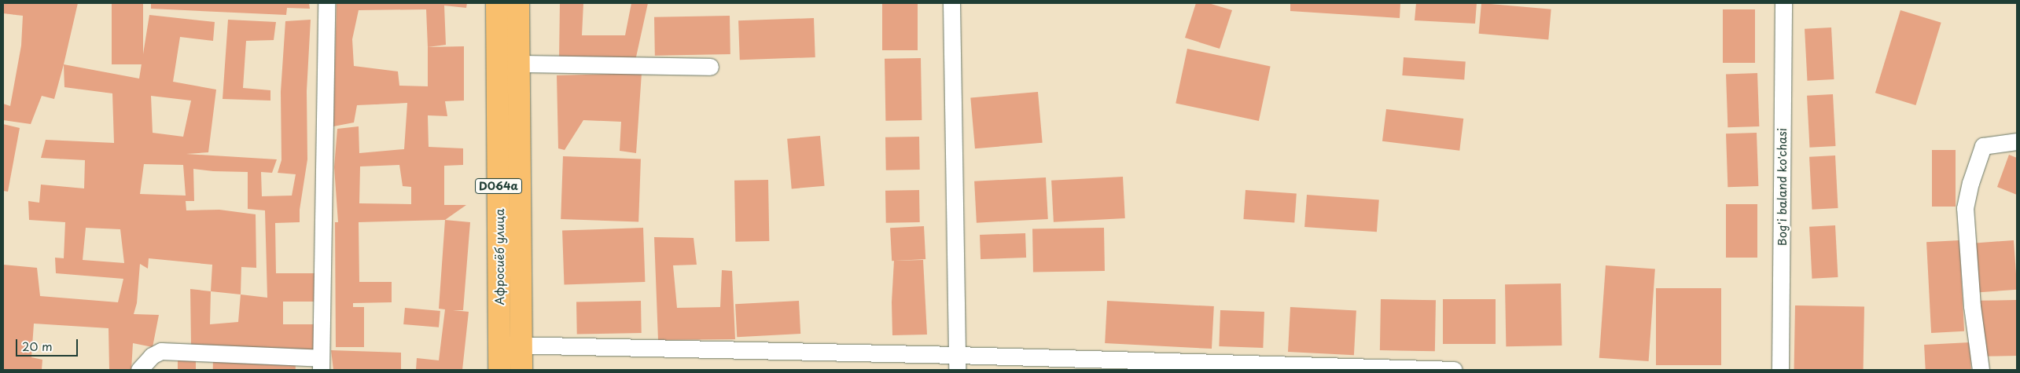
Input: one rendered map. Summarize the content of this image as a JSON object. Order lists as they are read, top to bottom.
{
  "streets": {
    "main road": ["D064a", "Афросиёб улица"],
    "street": ["Bog'i baland ko'chasi"]
  },
  "scale_bar": "20 m"
}
